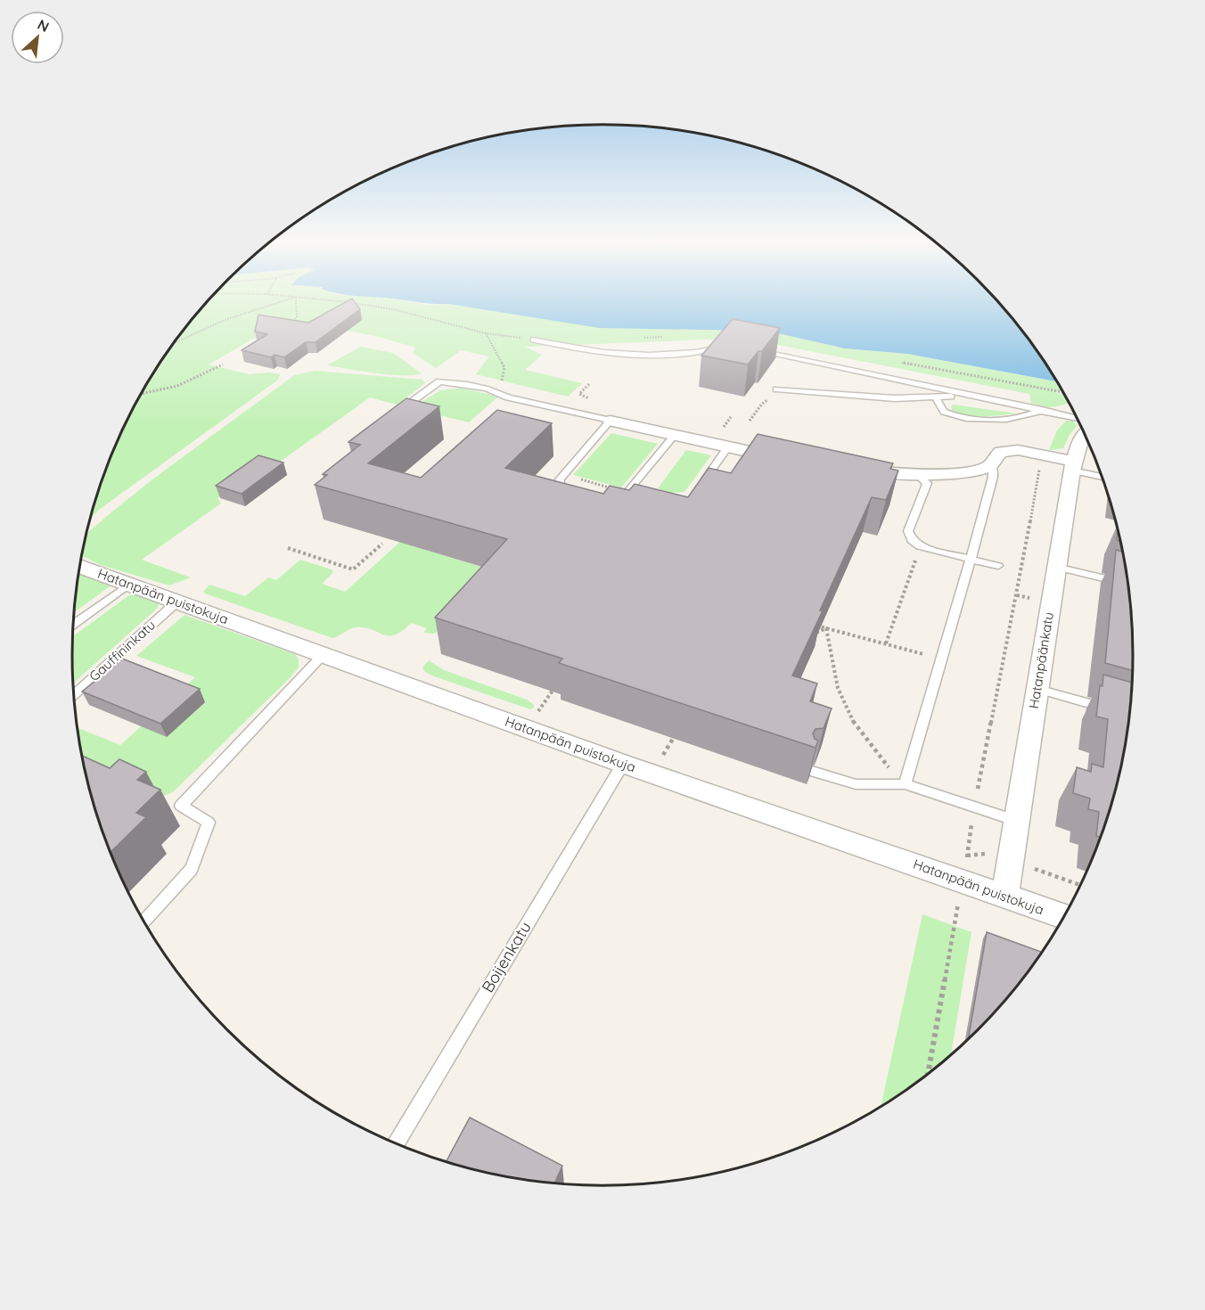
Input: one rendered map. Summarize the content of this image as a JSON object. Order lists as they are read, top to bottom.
{
  "streets": {
    "street": ["Hatanpään puistokuja", "Hatanpäänkatu"],
    "lane": ["Gauffininkatu", "Boijenkatu"]
  },
  "crossings": [
    ["Hatanpään puistokuja", "Gauffininkatu"],
    ["Hatanpään puistokuja", "Hatanpäänkatu"],
    ["Hatanpään puistokuja", "Boijenkatu"]
  ],
  "north": "top right"
}
